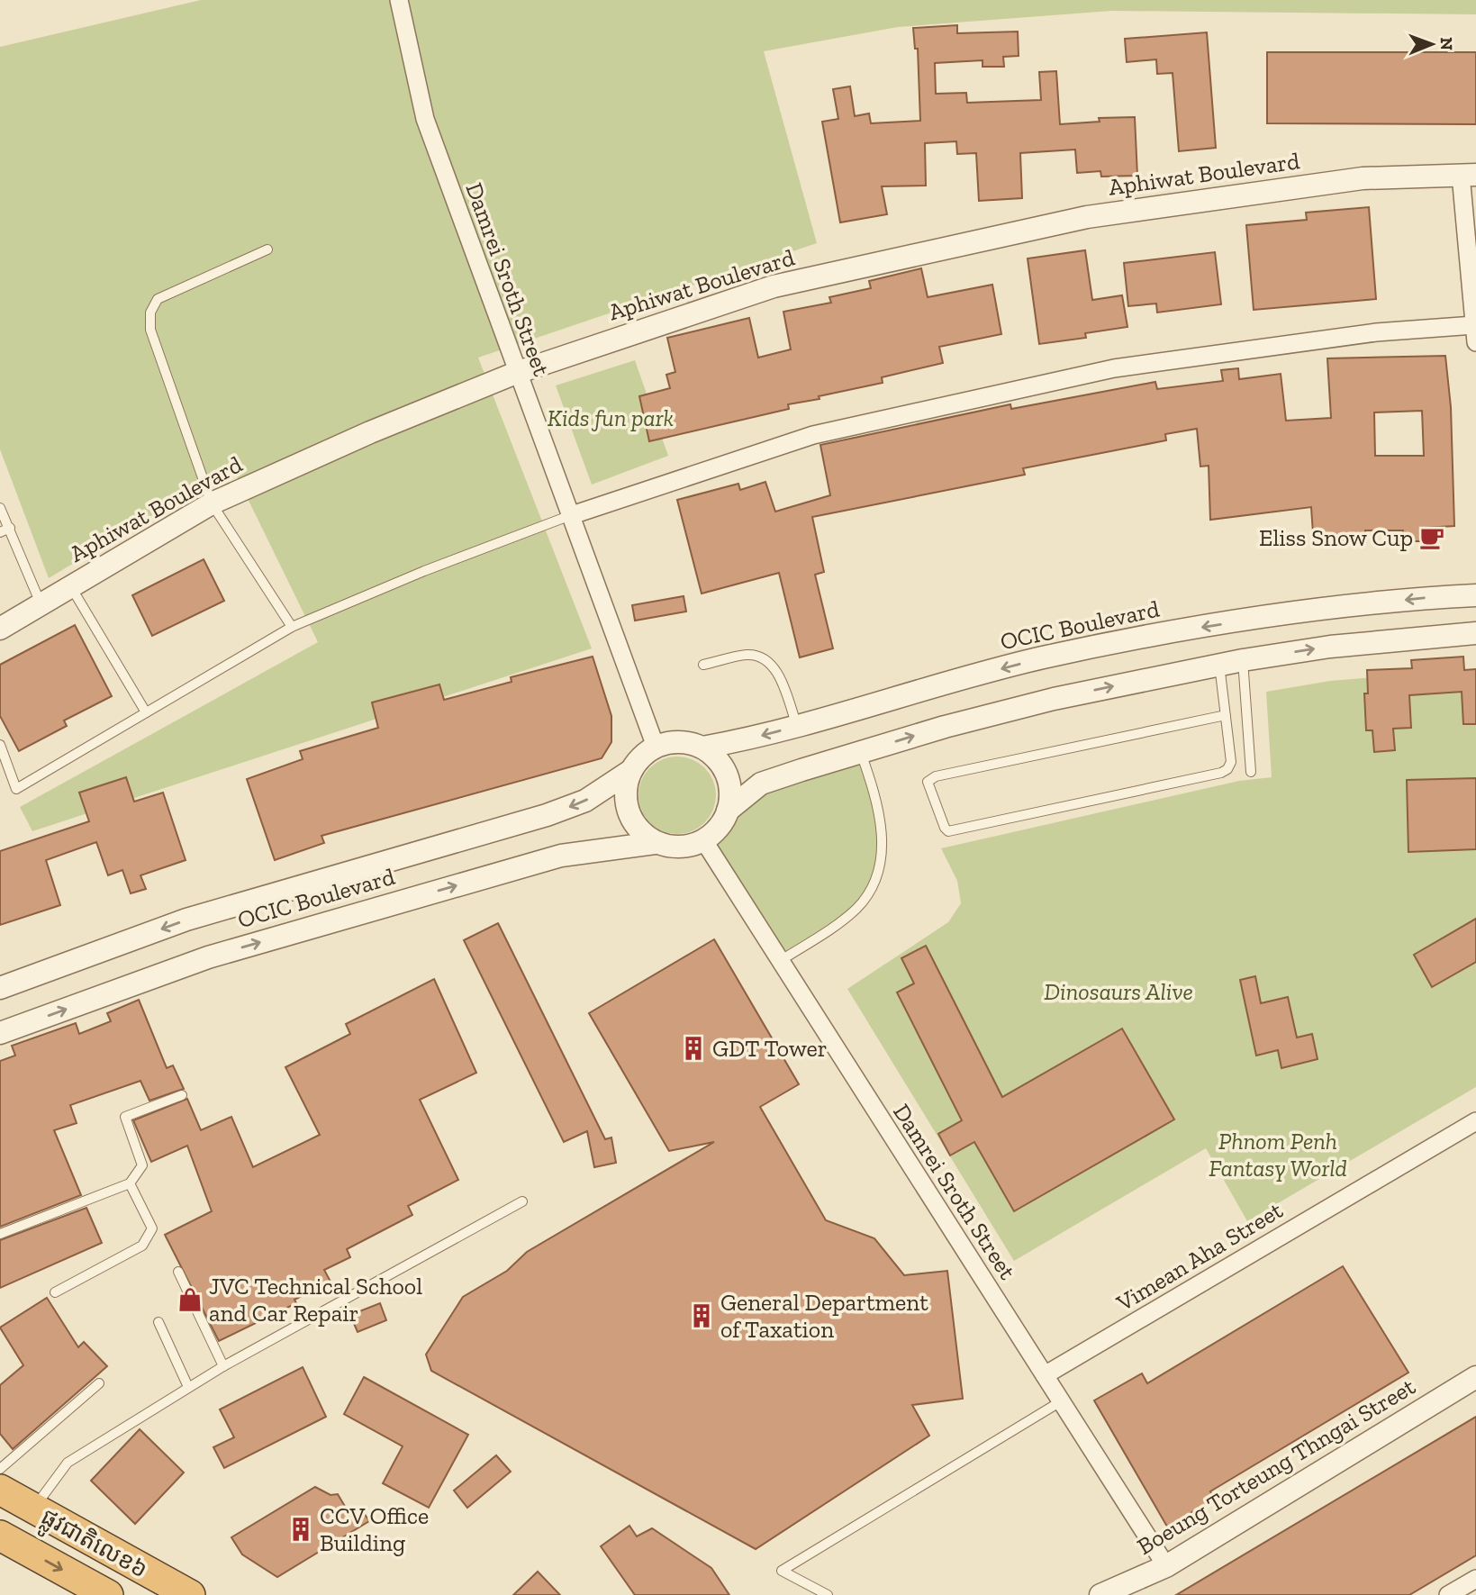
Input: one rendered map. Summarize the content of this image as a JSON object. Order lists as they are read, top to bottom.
{
  "streets": {
    "highway": ["ផ្លូវជាតិលេខ៦"],
    "street": [
      "Aphiwat Boulevard",
      "Damrei Sroth Street",
      "OCIC Boulevard",
      "Vimean Aha Street",
      "Boeung Torteung Thngai Street"
    ]
  },
  "crossings": [
    ["Aphiwat Boulevard", "Damrei Sroth Street"],
    ["Damrei Sroth Street", "OCIC Boulevard"],
    ["Damrei Sroth Street", "Vimean Aha Street"],
    ["Damrei Sroth Street", "Boeung Torteung Thngai Street"]
  ],
  "parks": ["Kids fun park", "Dinosaurs Alive", "Phnom Penh Fantasy World"],
  "places": {
    "cafe": ["Eliss Snow Cup"],
    "building": ["GDT Tower", "General Department of Taxation", "CCV Office Building"],
    "shop": ["JVC Technical School and Car Repair"]
  },
  "north": "right"
}
